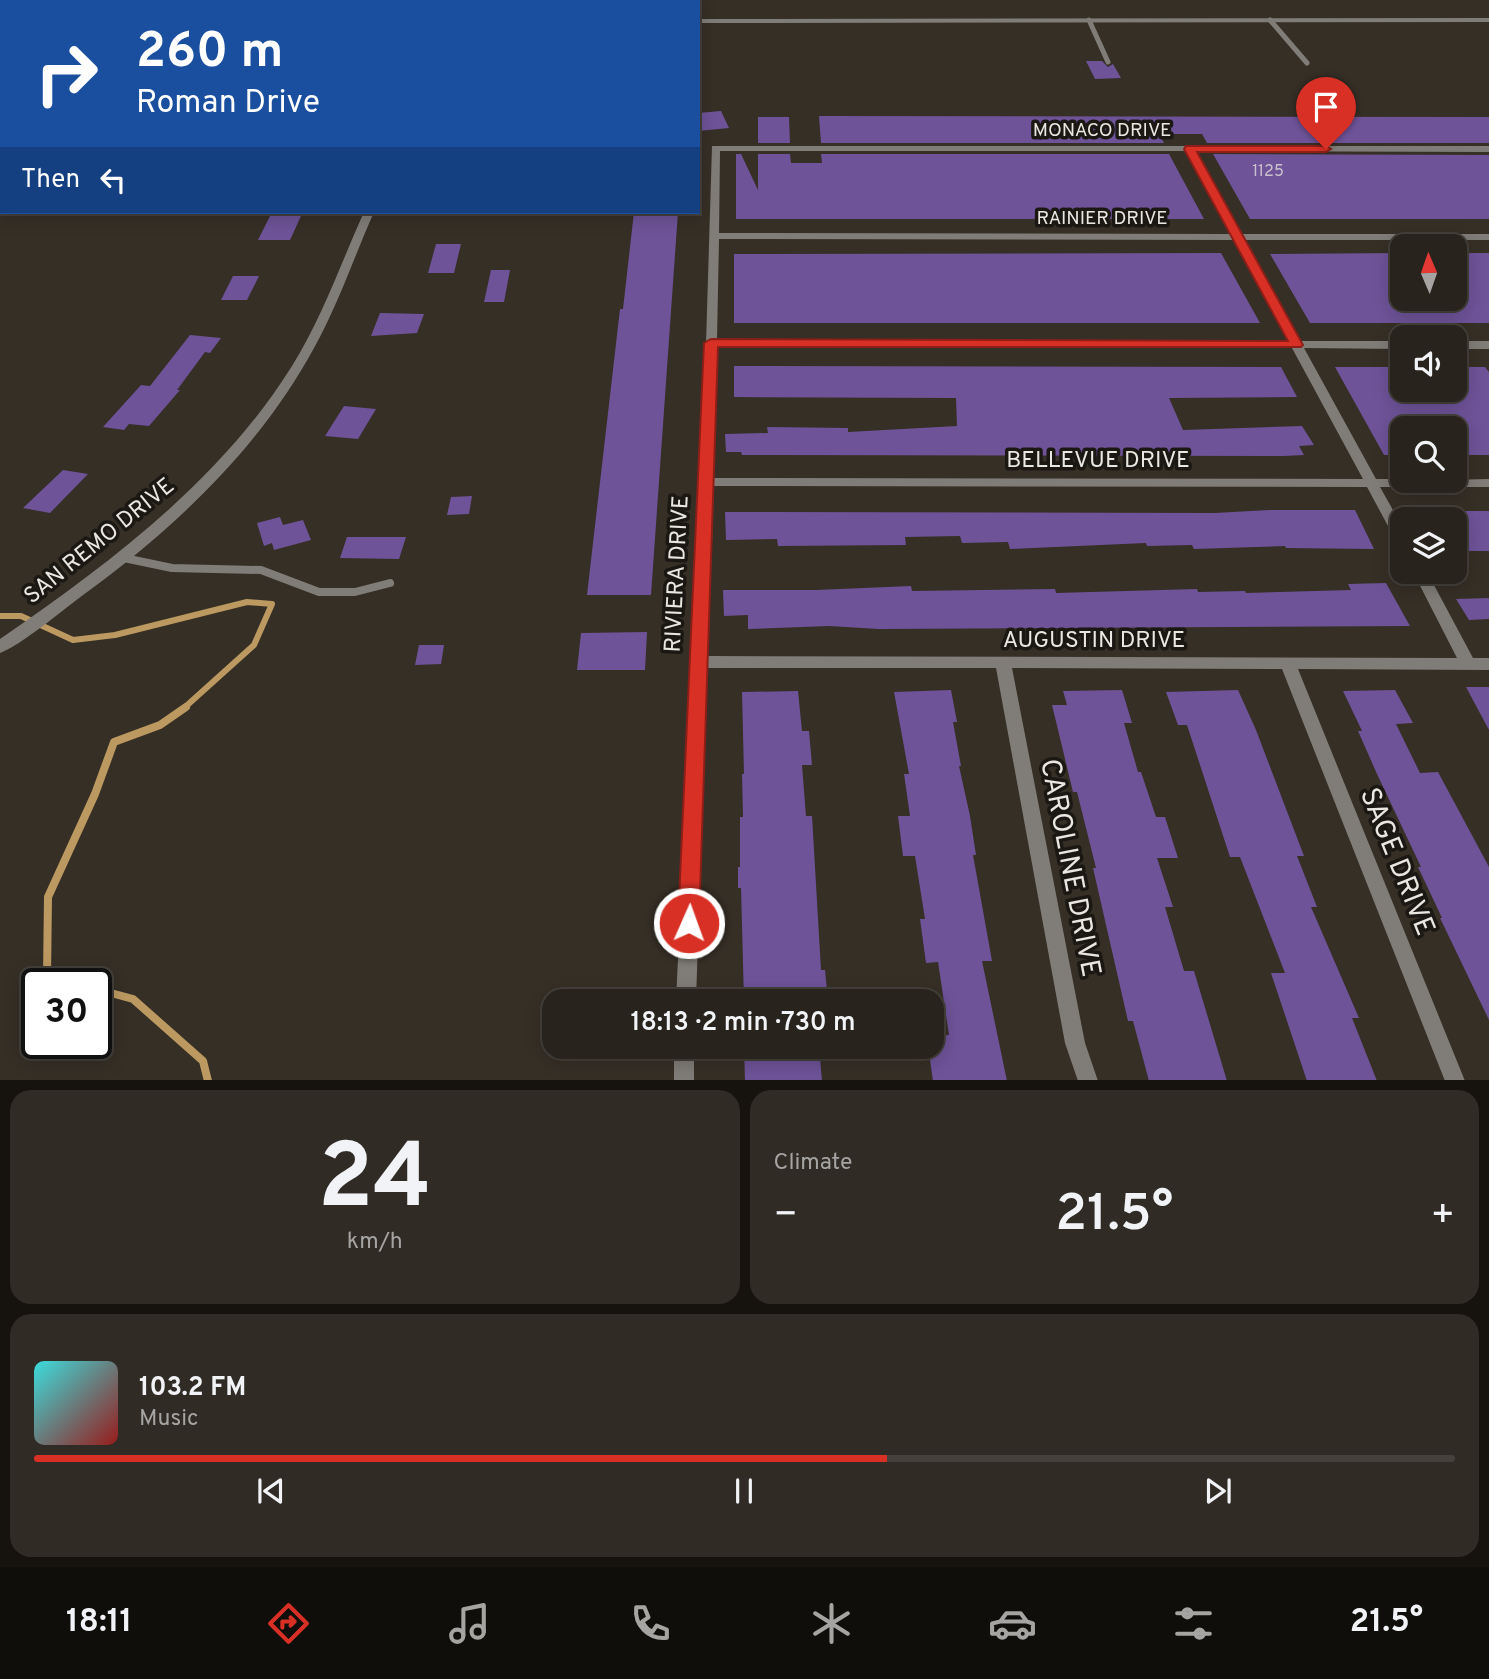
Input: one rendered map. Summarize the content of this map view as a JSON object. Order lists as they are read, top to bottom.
{
  "streets": {
    "street": [
      "MONACO DRIVE",
      "RAINIER DRIVE",
      "BELLEVUE DRIVE",
      "SAN REMO DRIVE",
      "RIVIERA DRIVE",
      "AUGUSTIN DRIVE",
      "SAGE DRIVE",
      "CAROLINE DRIVE"
    ]
  },
  "crossings": [
    ["MONACO DRIVE", "RIVIERA DRIVE"],
    ["RAINIER DRIVE", "RIVIERA DRIVE"],
    ["BELLEVUE DRIVE", "RIVIERA DRIVE"],
    ["RIVIERA DRIVE", "AUGUSTIN DRIVE"],
    ["AUGUSTIN DRIVE", "SAGE DRIVE"],
    ["AUGUSTIN DRIVE", "CAROLINE DRIVE"]
  ],
  "house_numbers": ["1125"],
  "north": "top",
  "page": {
    "turn": ["260 m", "Roman Drive"],
    "then": "Then",
    "limit": "30",
    "trip": "18:13 · 2 min · 730 m",
    "tile": [
      ["24", "km/h"],
      "Climate"
    ],
    "heat": ["−", "21.5°", "+"],
    "song": ["103.2 FM", "Music"],
    "tabs": ["18:11", "21.5°"]
  }
}
